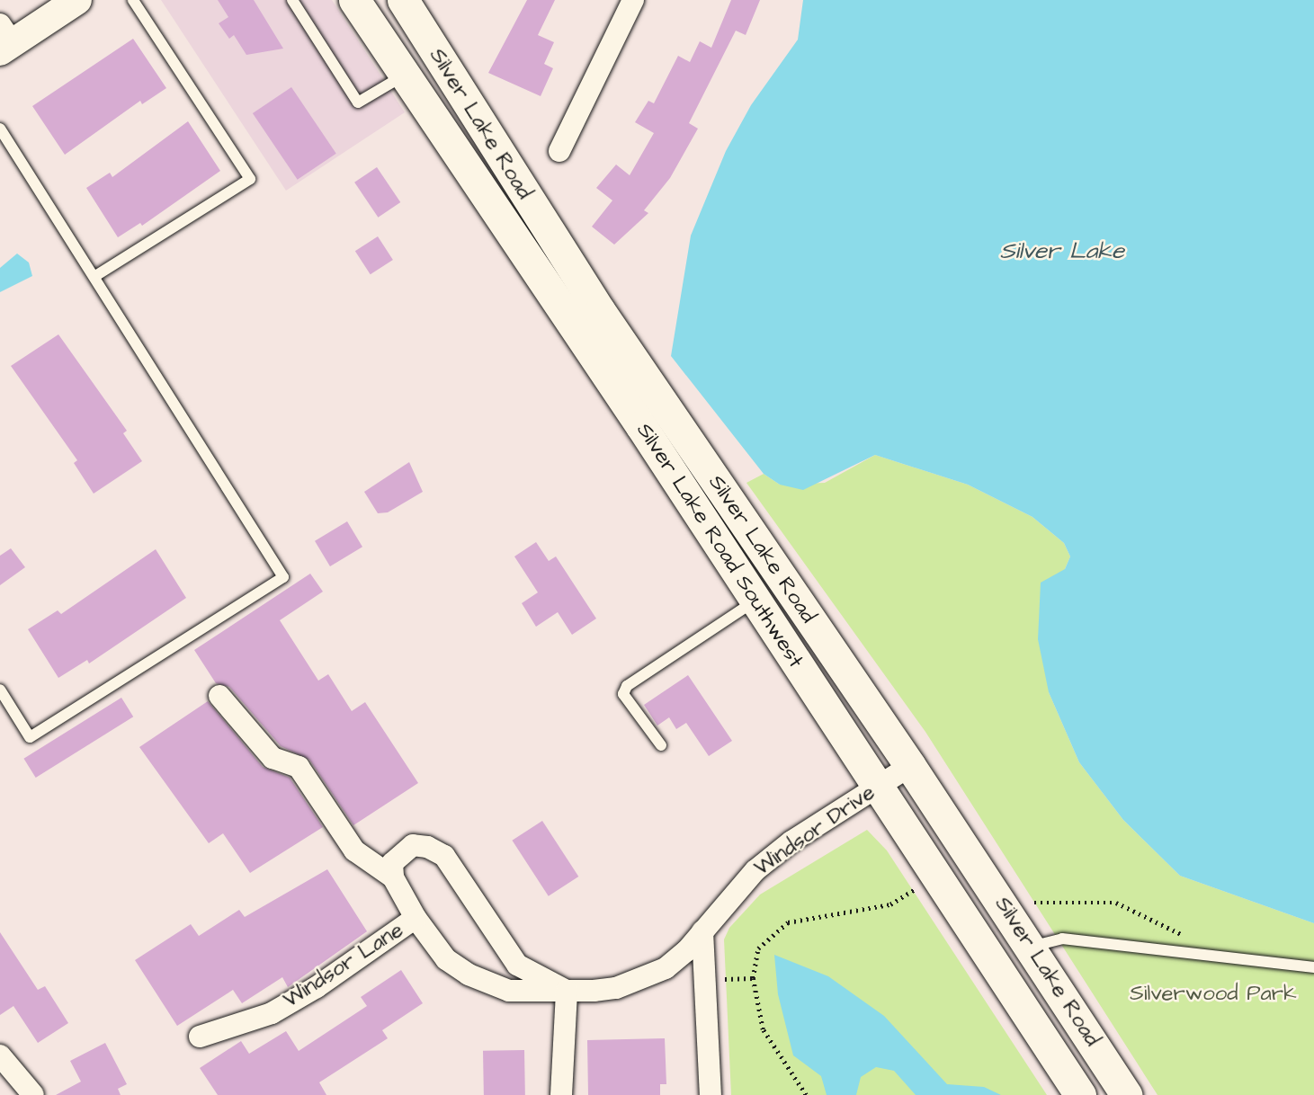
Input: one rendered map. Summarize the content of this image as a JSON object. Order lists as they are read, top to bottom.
{
  "streets": {
    "main road": ["Silver Lake Road", "Silver Lake Road Southwest"],
    "street": ["Windsor Drive", "Windsor Lane"]
  },
  "crossings": [
    ["Silver Lake Road", "Windsor Drive"],
    ["Silver Lake Road Southwest", "Windsor Drive"],
    ["Windsor Drive", "Windsor Lane"]
  ],
  "water": ["Silver Lake"],
  "parks": ["Silverwood Park"]
}
